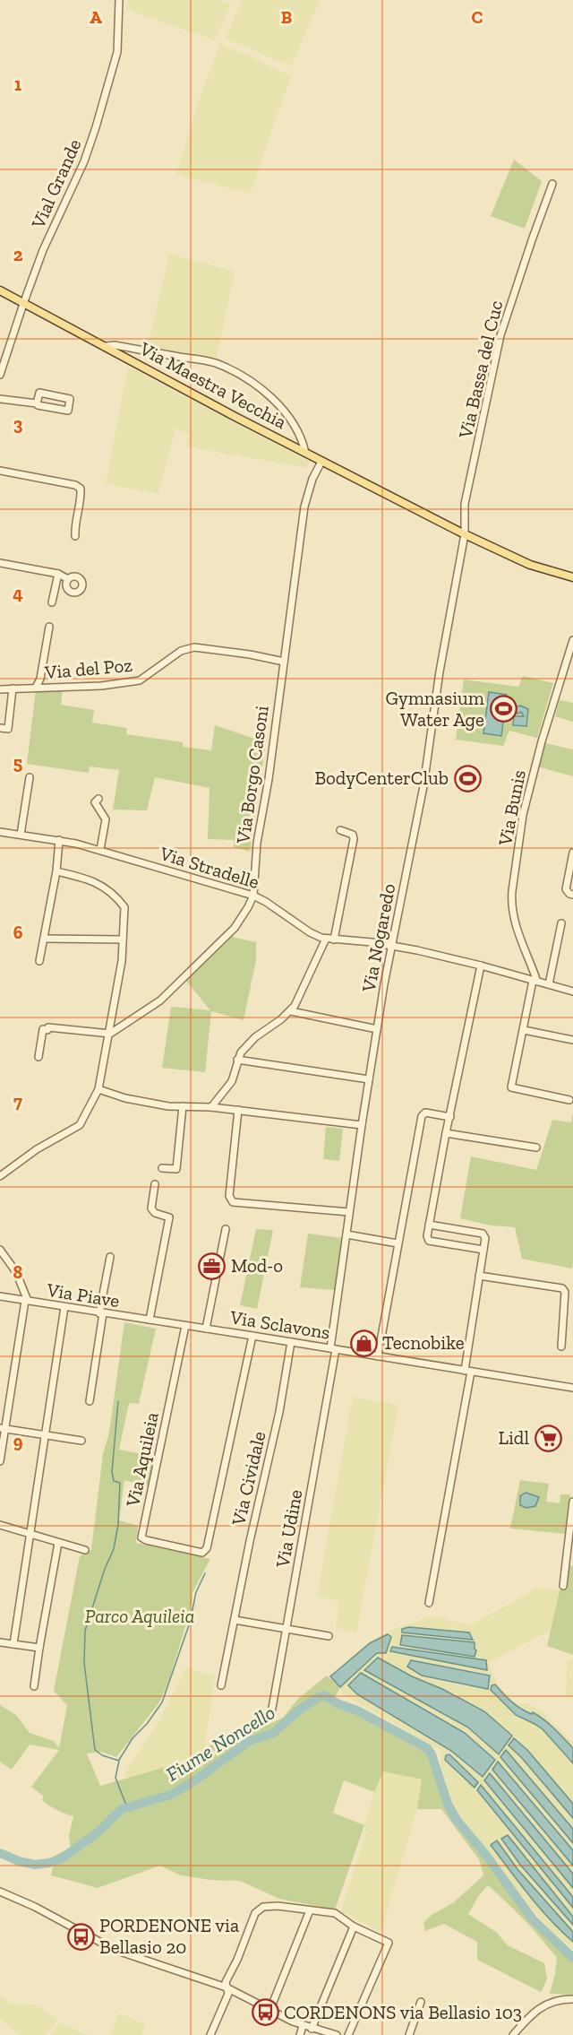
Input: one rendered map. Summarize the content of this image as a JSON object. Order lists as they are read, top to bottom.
{
  "streets": {
    "main road": ["Via Maestra Vecchia"],
    "street": [
      "Vial Grande",
      "Via Bassa del Cuc",
      "Via del Poz",
      "Via Borgo Casoni",
      "Via Bunis",
      "Via Stradelle",
      "Via Nogaredo",
      "Via Piave",
      "Via Sclavons",
      "Via Aquileia",
      "Via Cividale",
      "Via Udine"
    ]
  },
  "crossings": [
    ["Vial Grande", "Via Maestra Vecchia"],
    ["Via Bassa del Cuc", "Via Maestra Vecchia"],
    ["Via Bassa del Cuc", "Via Nogaredo"],
    ["Via Maestra Vecchia", "Via Borgo Casoni"],
    ["Via Maestra Vecchia", "Via Nogaredo"],
    ["Via del Poz", "Via Borgo Casoni"],
    ["Via Borgo Casoni", "Via Stradelle"],
    ["Via Bunis", "Via Stradelle"],
    ["Via Stradelle", "Via Nogaredo"],
    ["Via Nogaredo", "Via Sclavons"],
    ["Via Nogaredo", "Via Udine"],
    ["Via Piave", "Via Sclavons"],
    ["Via Sclavons", "Via Aquileia"],
    ["Via Sclavons", "Via Cividale"],
    ["Via Sclavons", "Via Udine"]
  ],
  "water": ["Fiume Noncello"],
  "parks": ["Parco Aquileia"],
  "places": {
    "sports": ["Gymnasium Water Age", "BodyCenterClub"],
    "office": ["Mod-o"],
    "shop": ["Tecnobike"],
    "supermarket": ["Lidl"],
    "bus stop": ["PORDENONE via Bellasio 20", "CORDENONS via Bellasio 103"]
  },
  "grid": {
    "columns": ["A", "B", "C"],
    "rows": [
      "1",
      "2",
      "3",
      "4",
      "5",
      "6",
      "7",
      "8",
      "9"
    ]
  }
}
